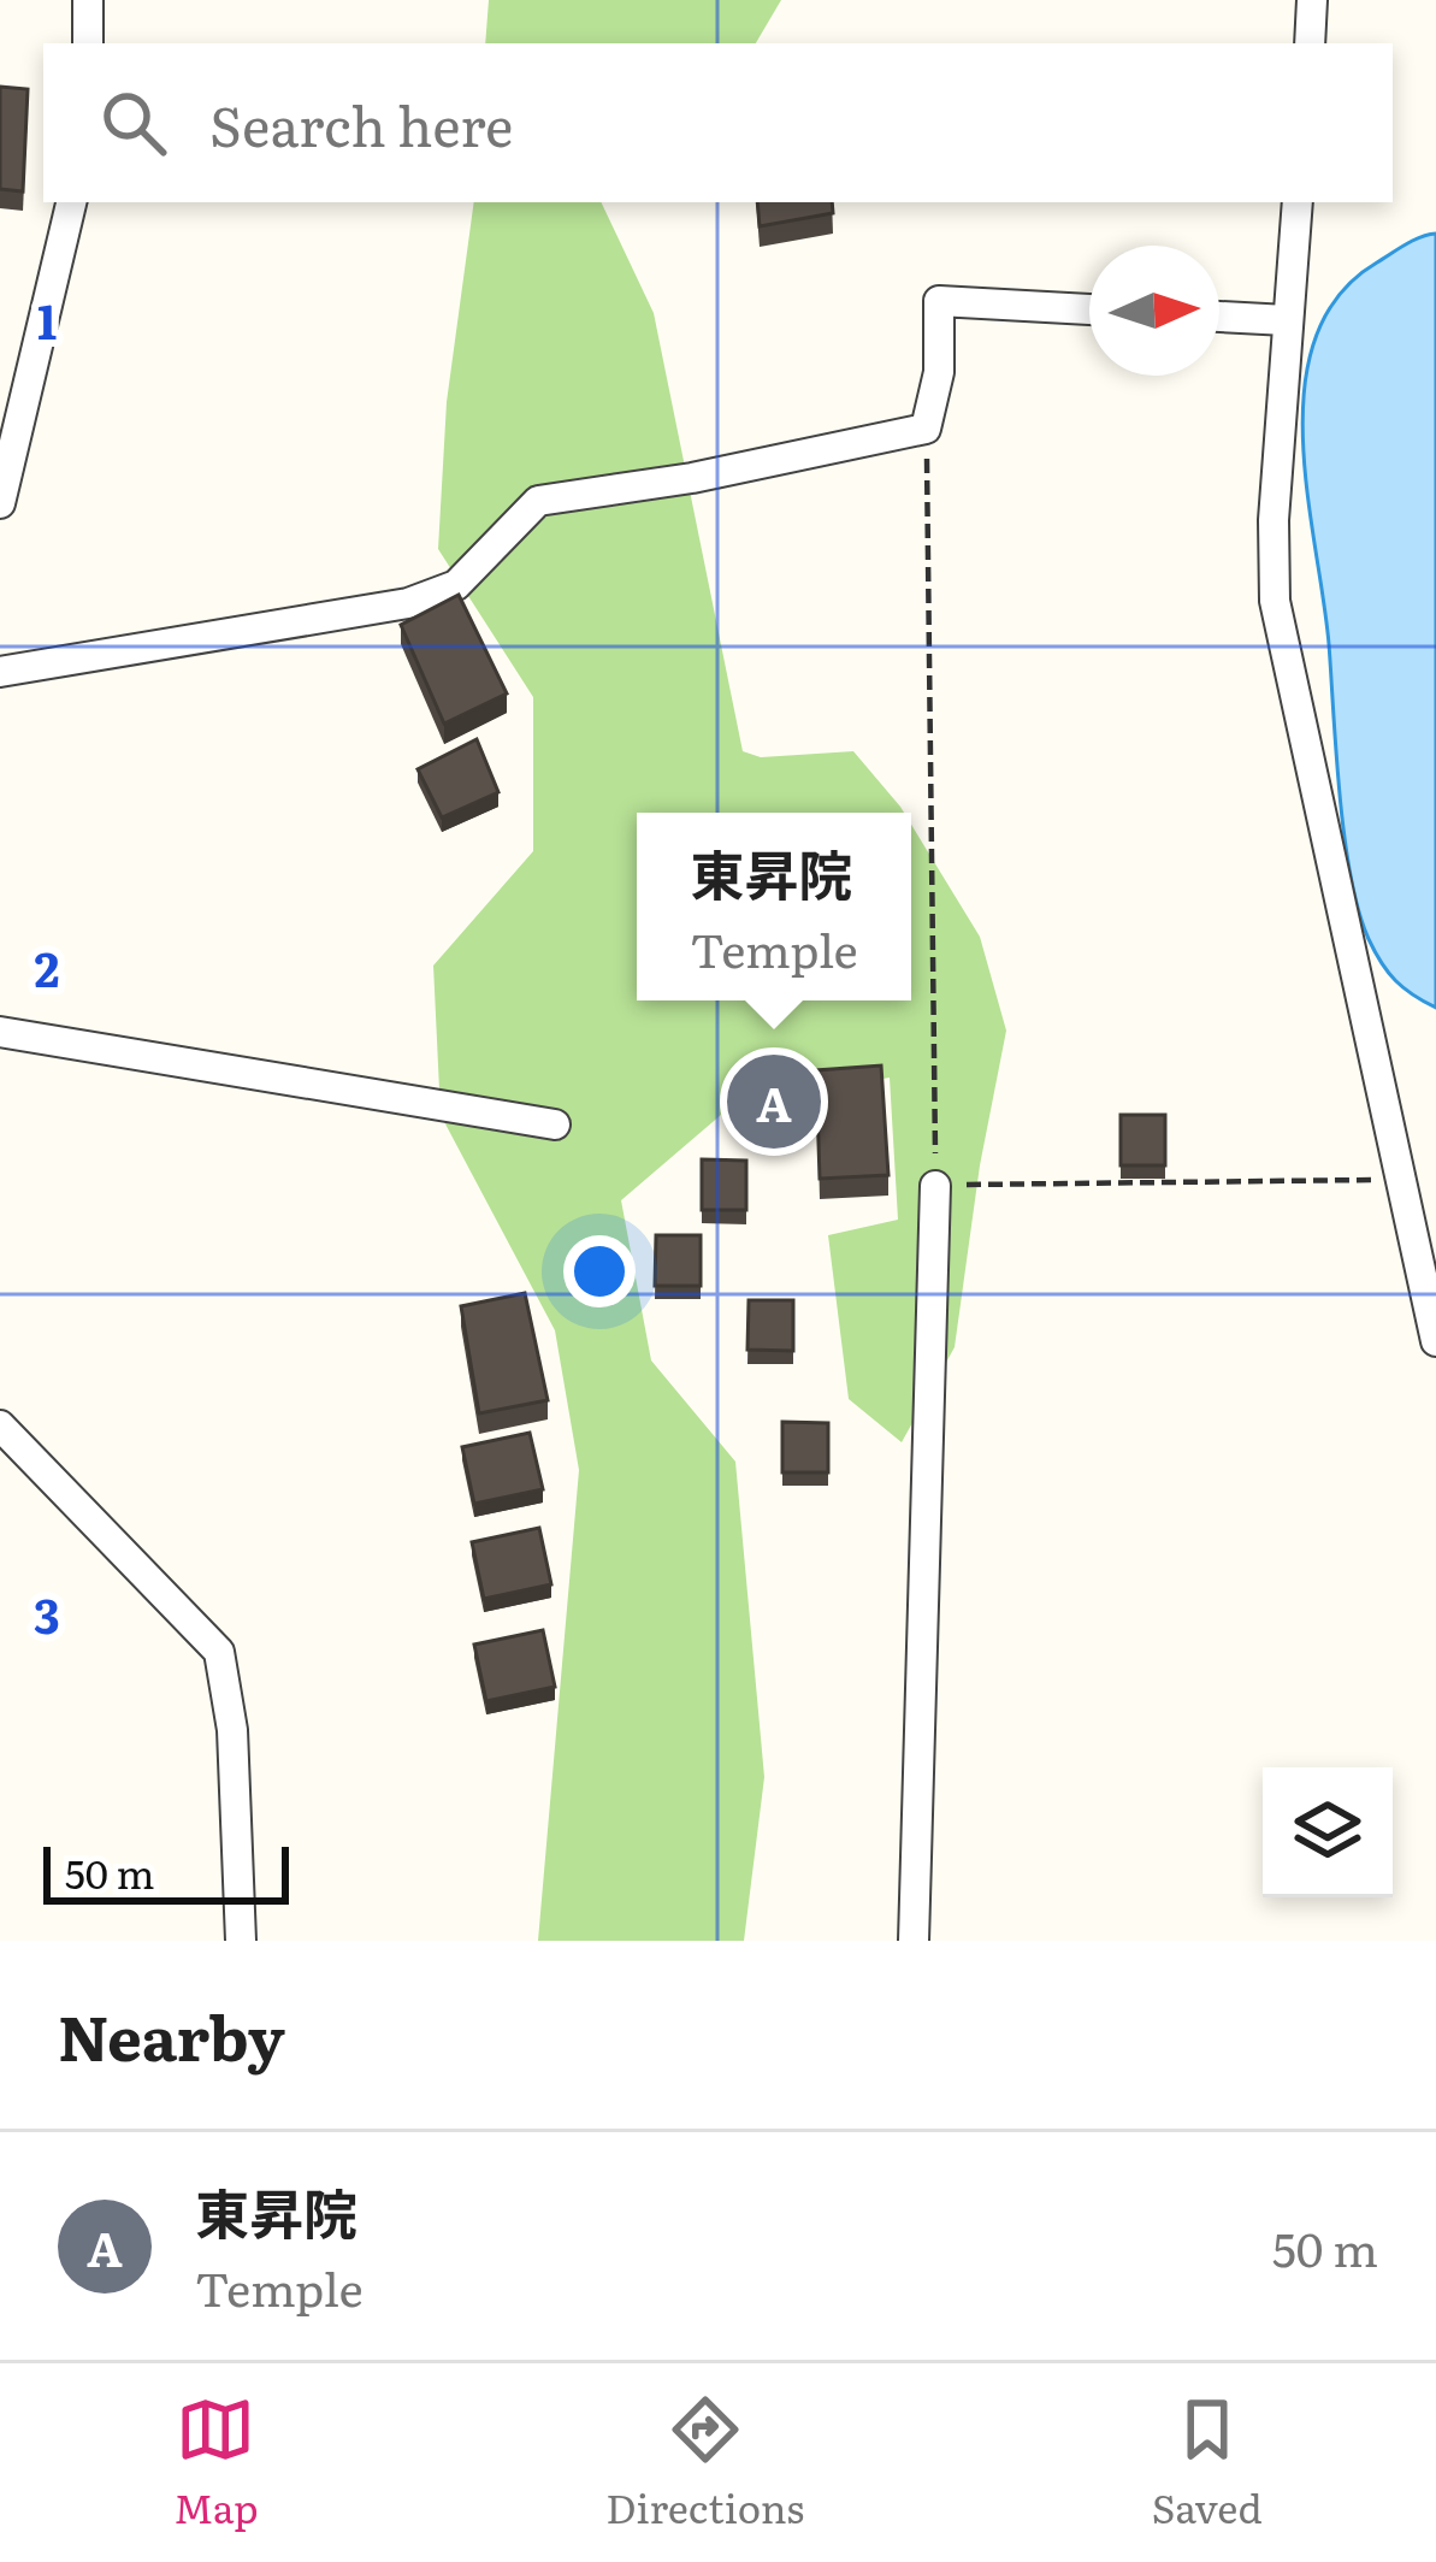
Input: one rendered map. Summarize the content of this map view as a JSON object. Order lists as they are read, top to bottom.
{
  "scale_bar": "50 m",
  "north": "right",
  "page": {
    "search": "Search here",
    "popup": ["東昇院", "Temple"],
    "pins": "A",
    "scale": "50 m",
    "heading": "Nearby",
    "list": [
      {
        "mark": "A",
        "name": "東昇院",
        "note": "Temple",
        "value": "50 m"
      }
    ],
    "nav": ["Map", "Directions", "Saved"]
  },
  "grid": {
    "rows": ["1", "2", "3"]
  }
}
